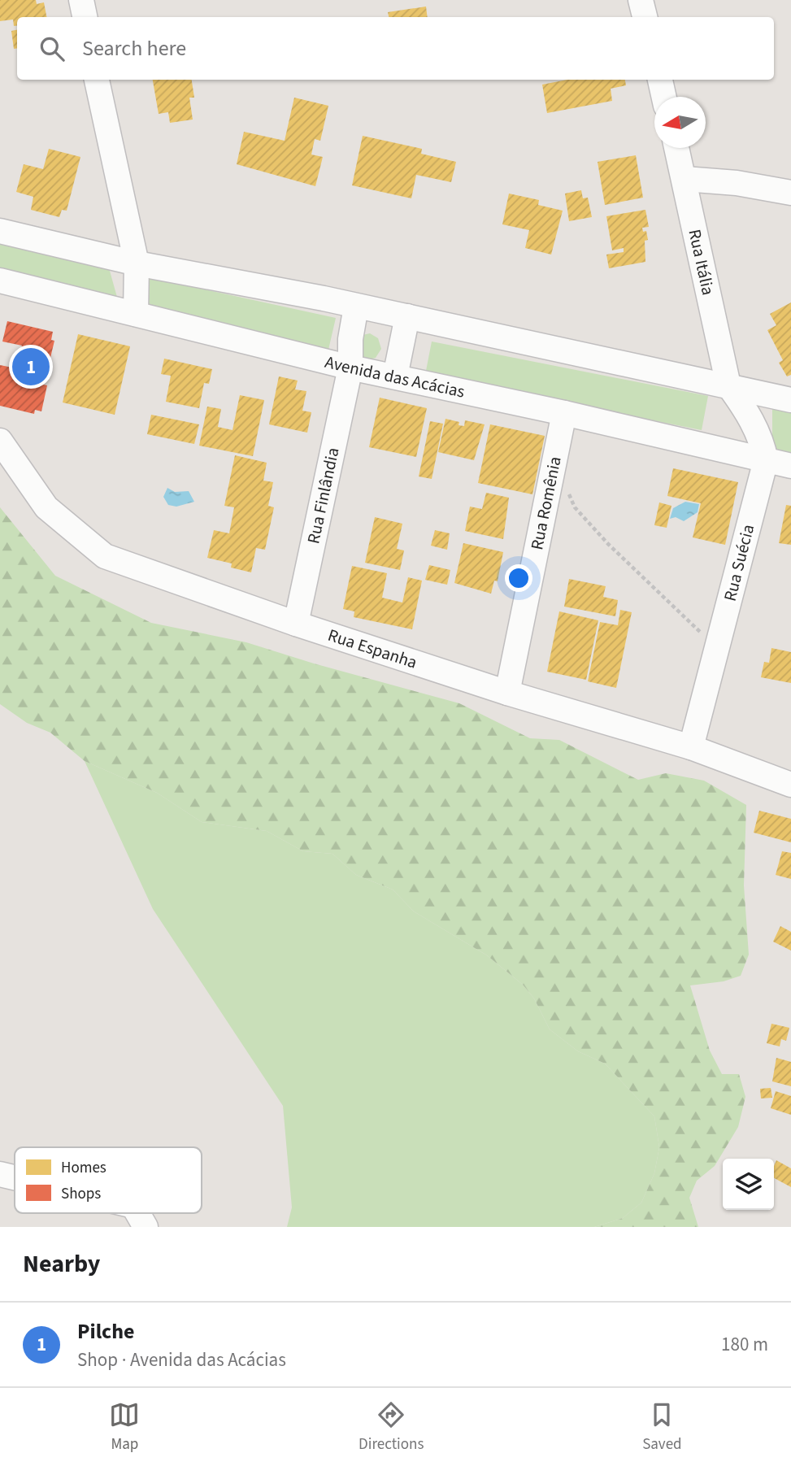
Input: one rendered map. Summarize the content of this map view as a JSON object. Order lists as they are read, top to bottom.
{
  "streets": {
    "street": [
      "Rua Itália",
      "Avenida das Acácias",
      "Rua Finlândia",
      "Rua Romênia",
      "Rua Suécia",
      "Rua Espanha"
    ]
  },
  "crossings": [
    ["Avenida das Acácias", "Rua Finlândia"],
    ["Avenida das Acácias", "Rua Romênia"],
    ["Avenida das Acácias", "Rua Suécia"],
    ["Rua Finlândia", "Rua Espanha"],
    ["Rua Romênia", "Rua Espanha"],
    ["Rua Suécia", "Rua Espanha"]
  ],
  "legend": ["Homes", "Shops"],
  "north": "left",
  "page": {
    "search": "Search here",
    "pins": "1",
    "heading": "Nearby",
    "list": [
      {
        "mark": "1",
        "name": "Pilche",
        "note": "Shop · Avenida das Acácias",
        "value": "180 m"
      }
    ],
    "nav": ["Map", "Directions", "Saved"]
  }
}
